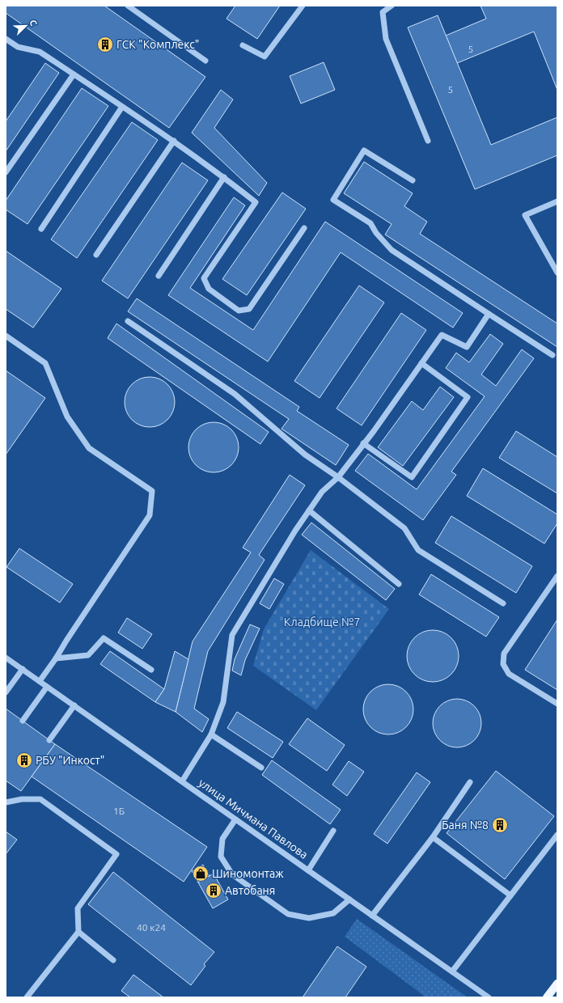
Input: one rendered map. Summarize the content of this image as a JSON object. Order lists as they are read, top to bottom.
{
  "streets": {
    "street": ["улица Мичмана Павлова"]
  },
  "parks": ["Кладбище №7"],
  "places": {
    "building": [
      "ГСК \"Комплекс\"",
      "РБУ \"Инкост\"",
      "Баня №8",
      "Автобаня"
    ],
    "shop": ["Шиномонтаж"]
  },
  "house_numbers": [
    "5",
    "5",
    "1Б",
    "40 к24"
  ],
  "north": "top right"
}
